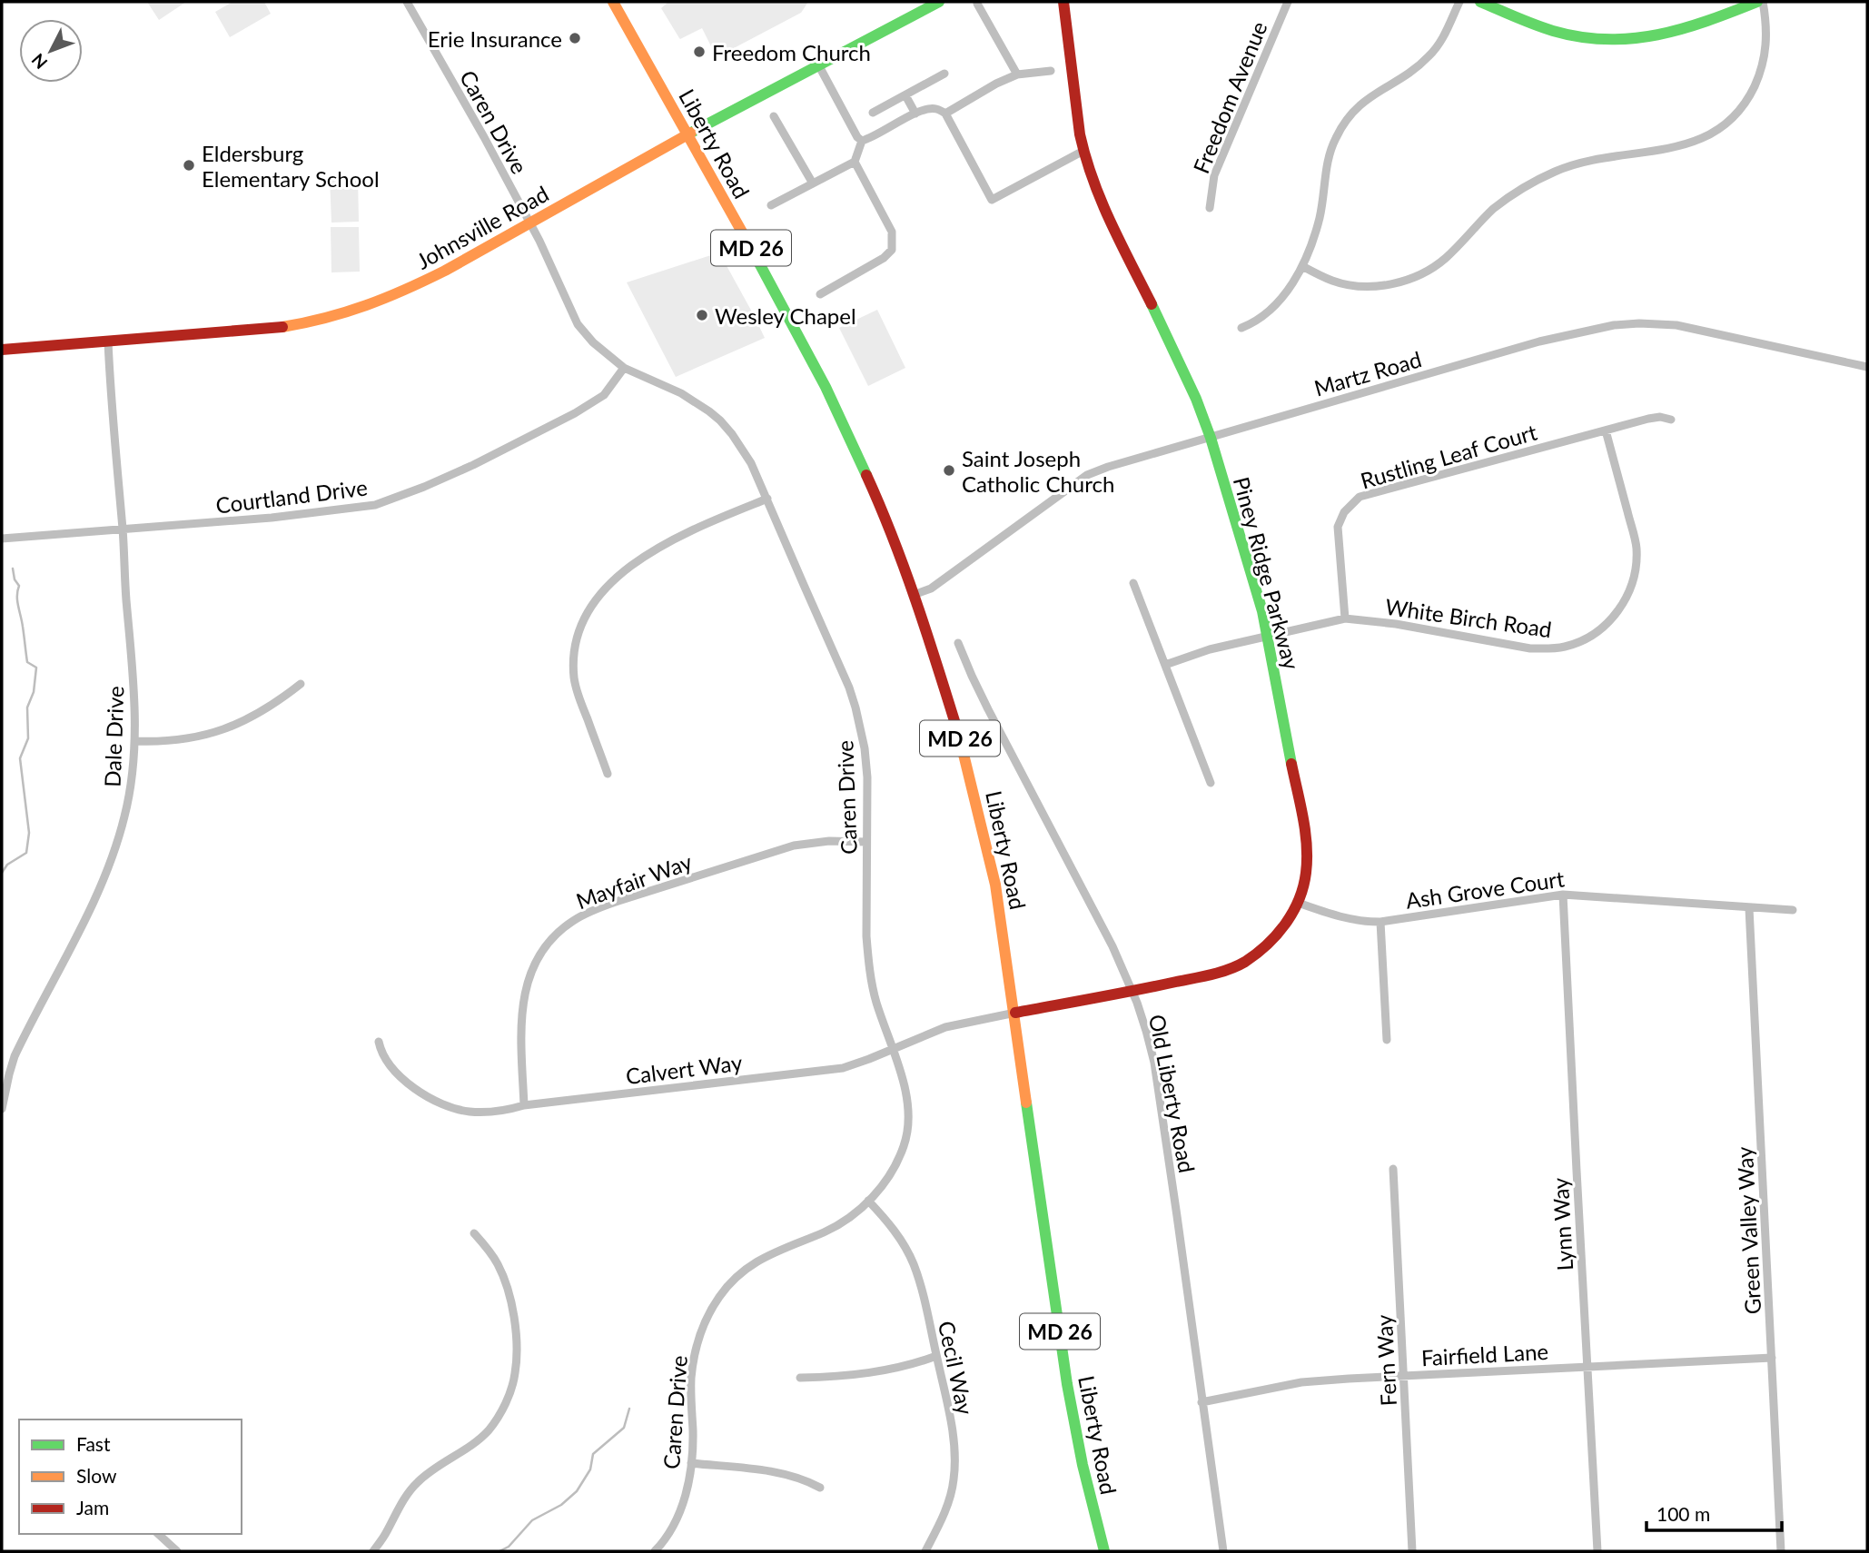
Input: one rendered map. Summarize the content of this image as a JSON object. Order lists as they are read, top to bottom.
{
  "streets": {
    "street": [
      "Freedom Avenue",
      "Caren Drive",
      "Liberty Road",
      "Johnsville Road",
      "MD 26",
      "Martz Road",
      "Rustling Leaf Court",
      "Courtland Drive",
      "Piney Ridge Parkway",
      "White Birch Road",
      "Dale Drive",
      "Mayfair Way",
      "Ash Grove Court",
      "Calvert Way",
      "Old Liberty Road",
      "Lynn Way",
      "Green Valley Way",
      "Fairfield Lane",
      "Fern Way",
      "Cecil Way"
    ]
  },
  "crossings": [
    ["Caren Drive", "Johnsville Road"],
    ["Caren Drive", "Courtland Drive"],
    ["Caren Drive", "Mayfair Way"],
    ["Caren Drive", "Calvert Way"],
    ["Caren Drive", "Cecil Way"],
    ["Liberty Road", "Johnsville Road"],
    ["Liberty Road", "Martz Road"],
    ["Liberty Road", "Piney Ridge Parkway"],
    ["Liberty Road", "Calvert Way"],
    ["Johnsville Road", "Dale Drive"],
    ["Martz Road", "Piney Ridge Parkway"],
    ["Rustling Leaf Court", "White Birch Road"],
    ["Courtland Drive", "Dale Drive"],
    ["Piney Ridge Parkway", "White Birch Road"],
    ["Piney Ridge Parkway", "Ash Grove Court"],
    ["Piney Ridge Parkway", "Calvert Way"],
    ["Piney Ridge Parkway", "Old Liberty Road"],
    ["Mayfair Way", "Calvert Way"],
    ["Ash Grove Court", "Lynn Way"],
    ["Ash Grove Court", "Green Valley Way"],
    ["Old Liberty Road", "Fairfield Lane"],
    ["Lynn Way", "Fairfield Lane"],
    ["Green Valley Way", "Fairfield Lane"],
    ["Fairfield Lane", "Fern Way"]
  ],
  "places": [
    "Erie Insurance",
    "Freedom Church",
    "Eldersburg Elementary School",
    "Wesley Chapel",
    "Saint Joseph Catholic Church"
  ],
  "legend": ["Fast", "Slow", "Jam"],
  "scale_bar": "100 m",
  "north": "bottom left"
}
